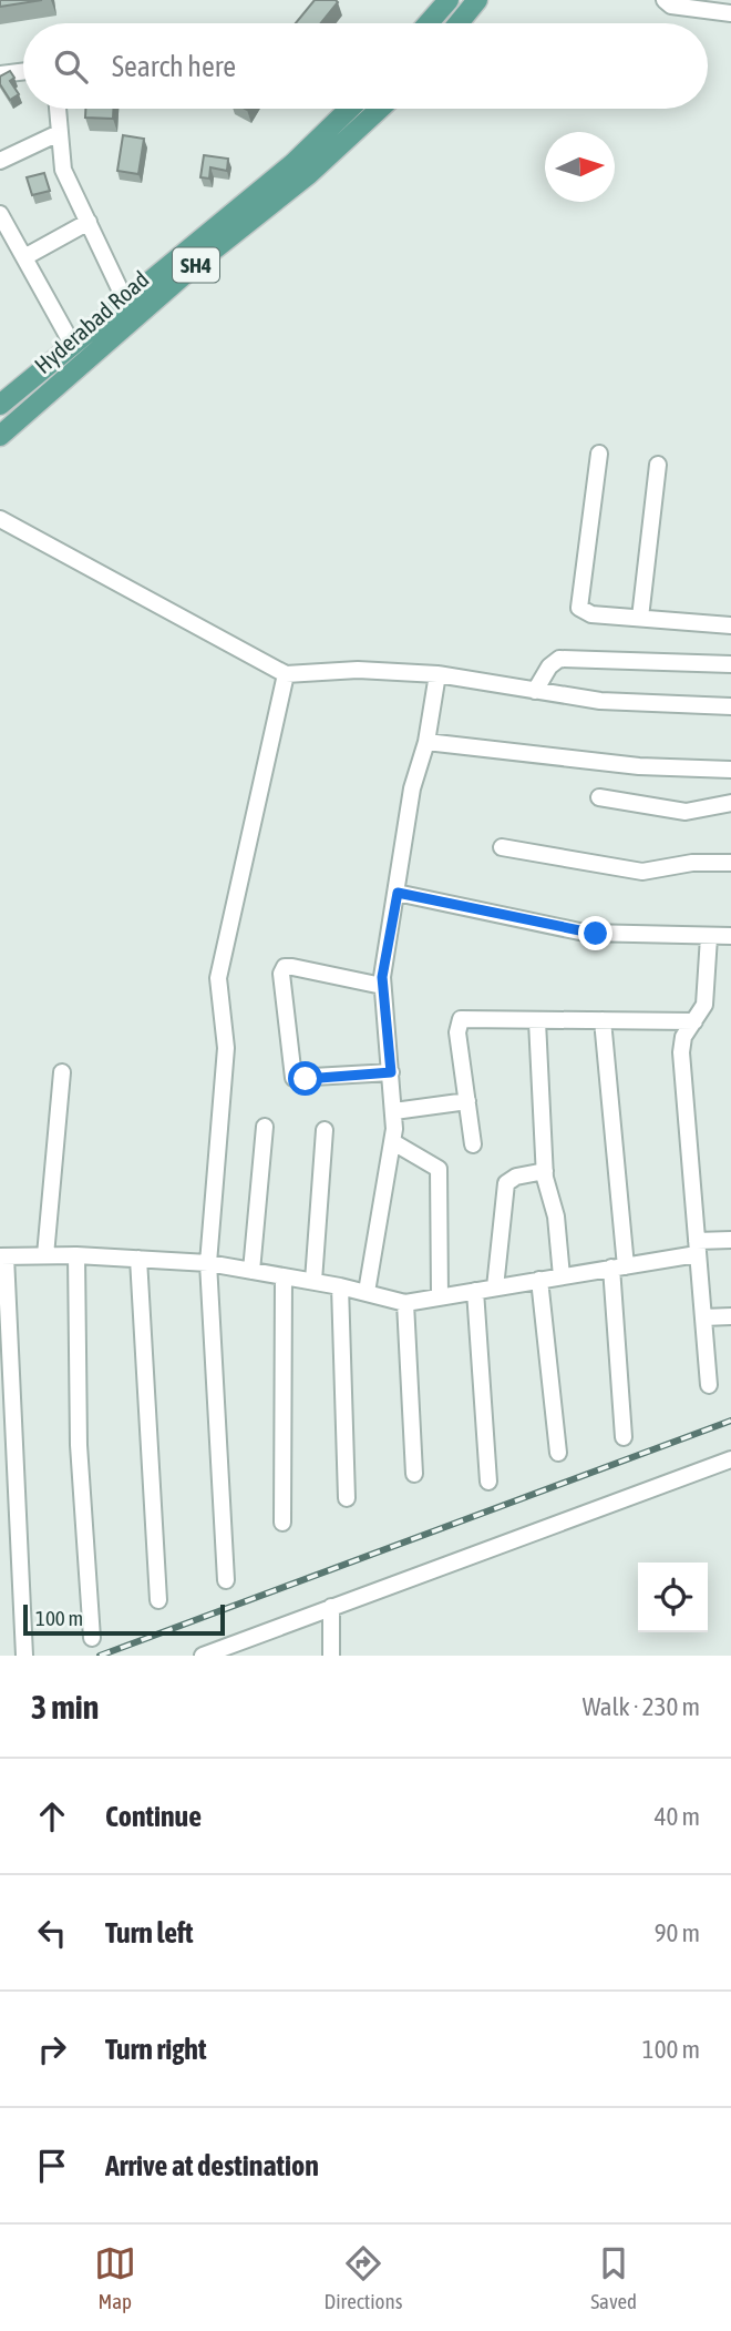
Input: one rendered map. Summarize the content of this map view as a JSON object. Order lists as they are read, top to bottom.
{
  "streets": {
    "main road": ["SH4", "Hyderabad Road"]
  },
  "scale_bar": "100 m",
  "north": "right",
  "page": {
    "search": "Search here",
    "scale": "100 m",
    "heading": ["3 min", "Walk · 230 m"],
    "list": [
      ["Continue", "40 m"],
      ["Turn left", "90 m"],
      ["Turn right", "100 m"],
      "Arrive at destination"
    ],
    "nav": ["Map", "Directions", "Saved"]
  }
}
